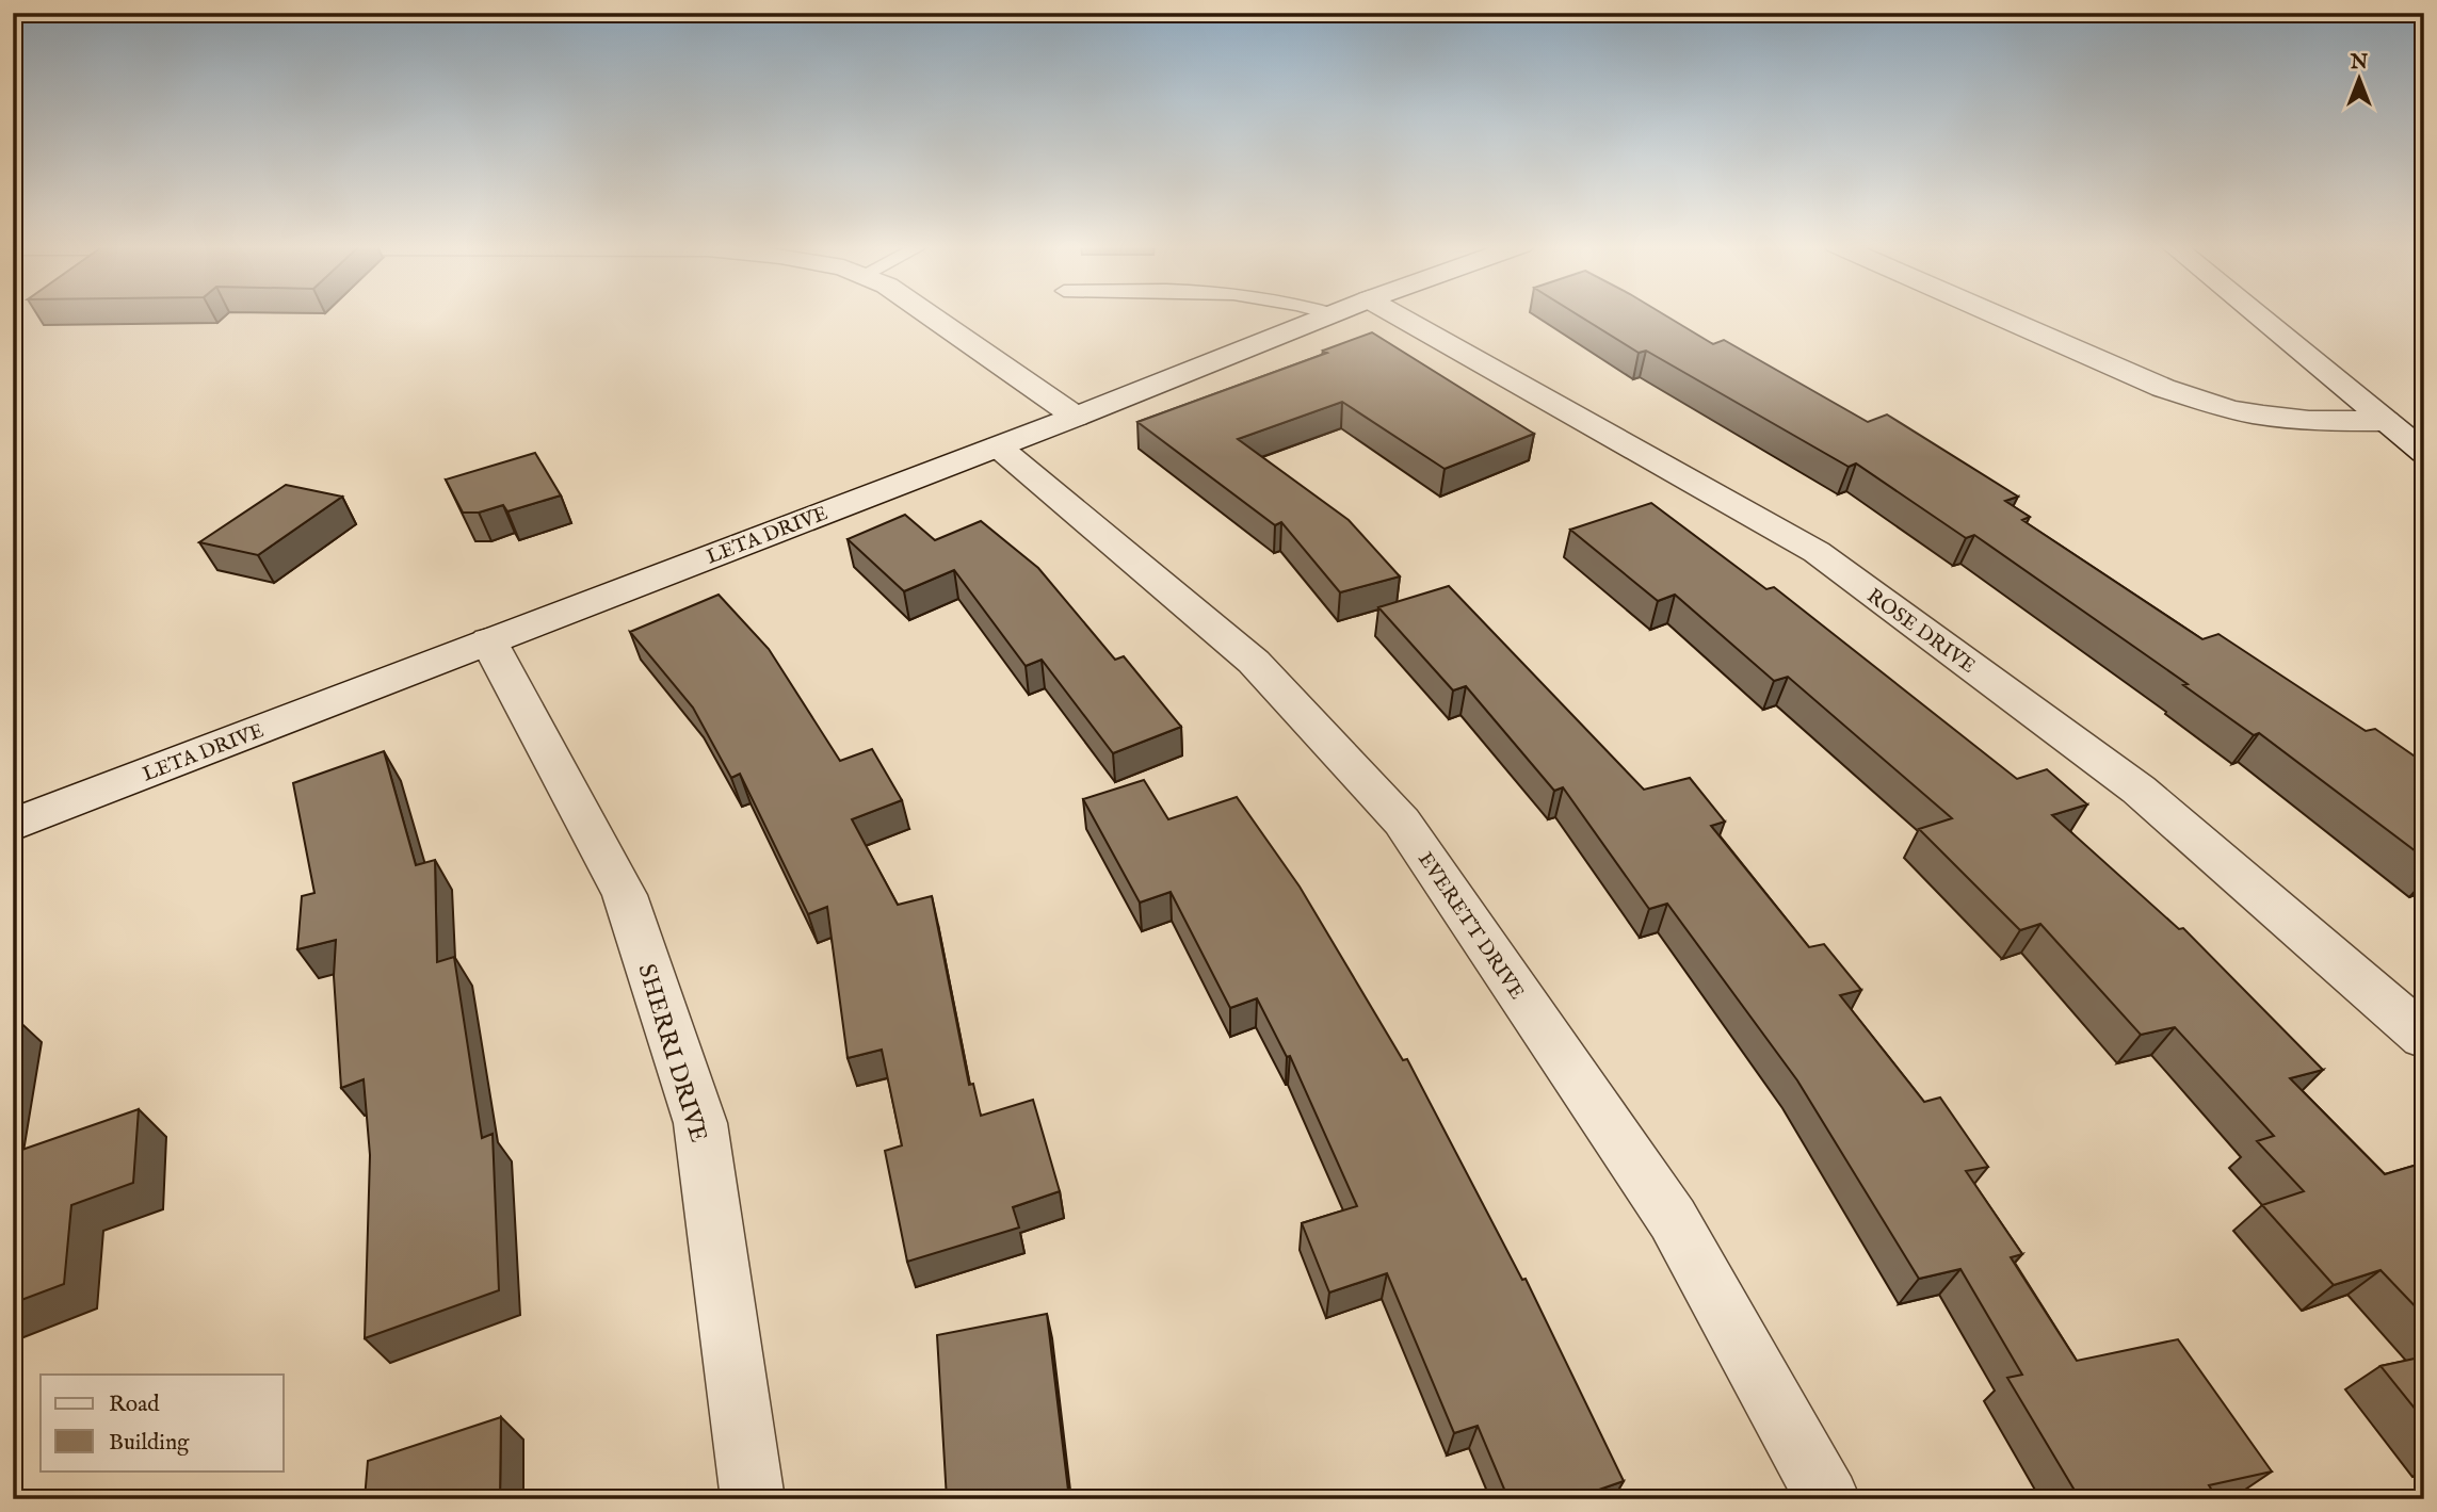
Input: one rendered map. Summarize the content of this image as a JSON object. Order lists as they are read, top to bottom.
{
  "streets": {
    "street": [
      "LETA DRIVE",
      "ROSE DRIVE",
      "EVERETT DRIVE",
      "SHERRI DRIVE"
    ]
  },
  "crossings": [
    ["LETA DRIVE", "EVERETT DRIVE"],
    ["LETA DRIVE", "SHERRI DRIVE"]
  ],
  "legend": ["Road", "Building"],
  "north": "top"
}
